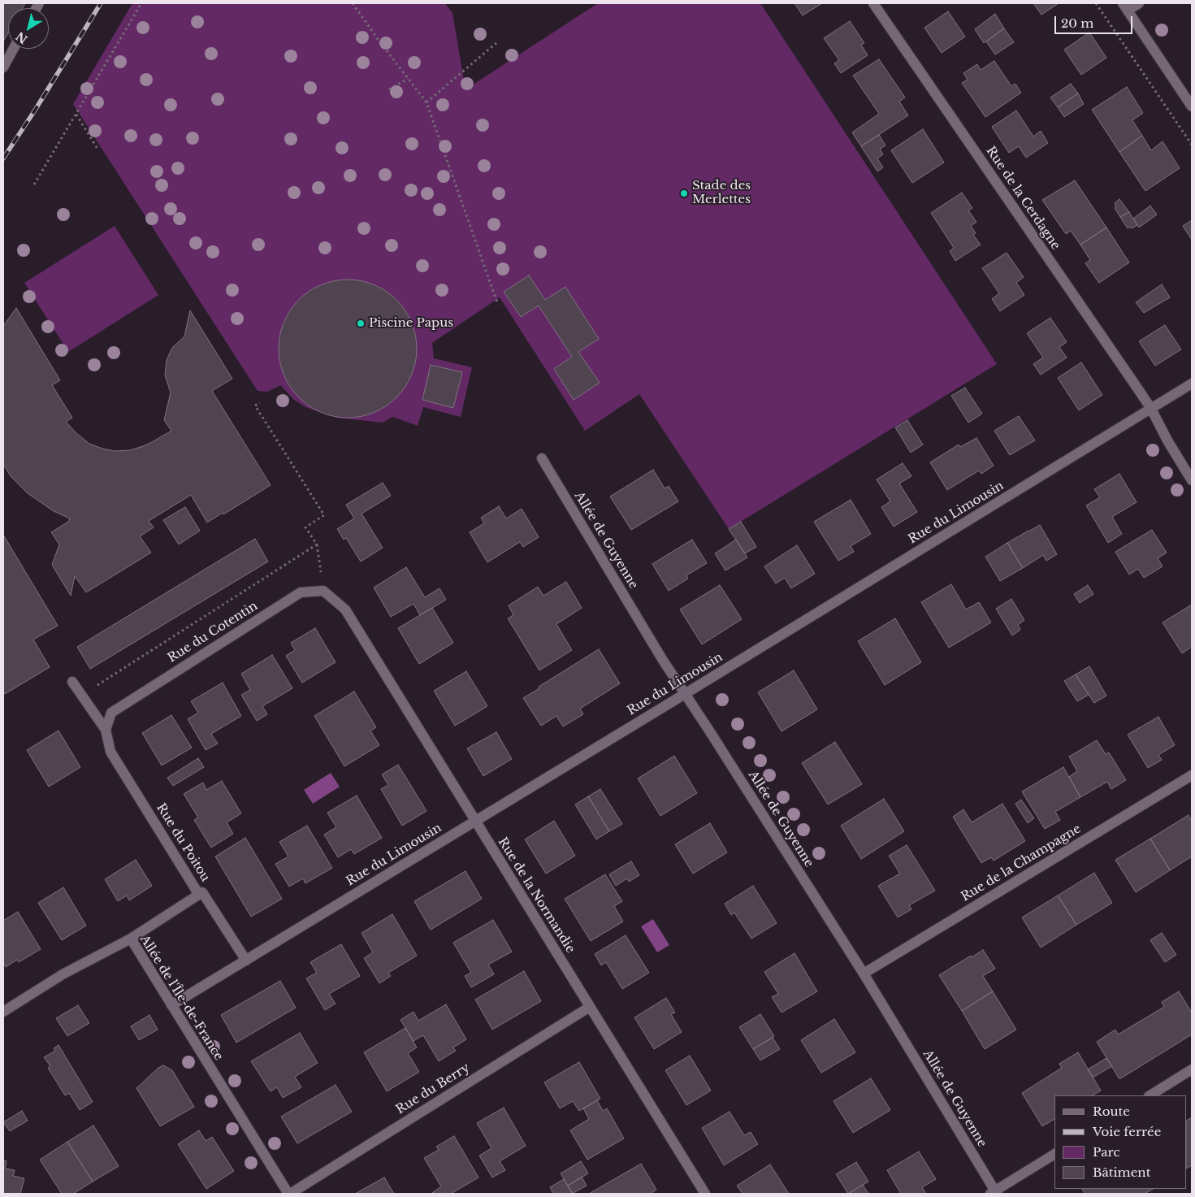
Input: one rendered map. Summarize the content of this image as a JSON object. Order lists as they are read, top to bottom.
{
  "streets": {
    "street": [
      "Rue de la Cerdagne",
      "Rue du Limousin",
      "Allée de Guyenne",
      "Rue du Cotentin",
      "Rue du Poitou",
      "Rue de la Champagne",
      "Rue de la Normandie",
      "Allée de l'Île-de-France",
      "Rue du Berry"
    ]
  },
  "crossings": [
    ["Rue de la Cerdagne", "Rue du Limousin"],
    ["Rue du Limousin", "Allée de Guyenne"],
    ["Rue du Limousin", "Rue du Poitou"],
    ["Rue du Limousin", "Rue de la Normandie"],
    ["Rue du Limousin", "Allée de l'Île-de-France"],
    ["Allée de Guyenne", "Rue de la Champagne"],
    ["Rue du Cotentin", "Rue du Poitou"],
    ["Rue du Cotentin", "Rue de la Normandie"],
    ["Rue de la Normandie", "Rue du Berry"],
    ["Allée de l'Île-de-France", "Rue du Berry"]
  ],
  "places": ["Stade des Merlettes", "Piscine Papus"],
  "legend": [
    "Route",
    "Voie ferrée",
    "Parc",
    "Bâtiment"
  ],
  "scale_bar": "20 m",
  "north": "bottom left"
}
